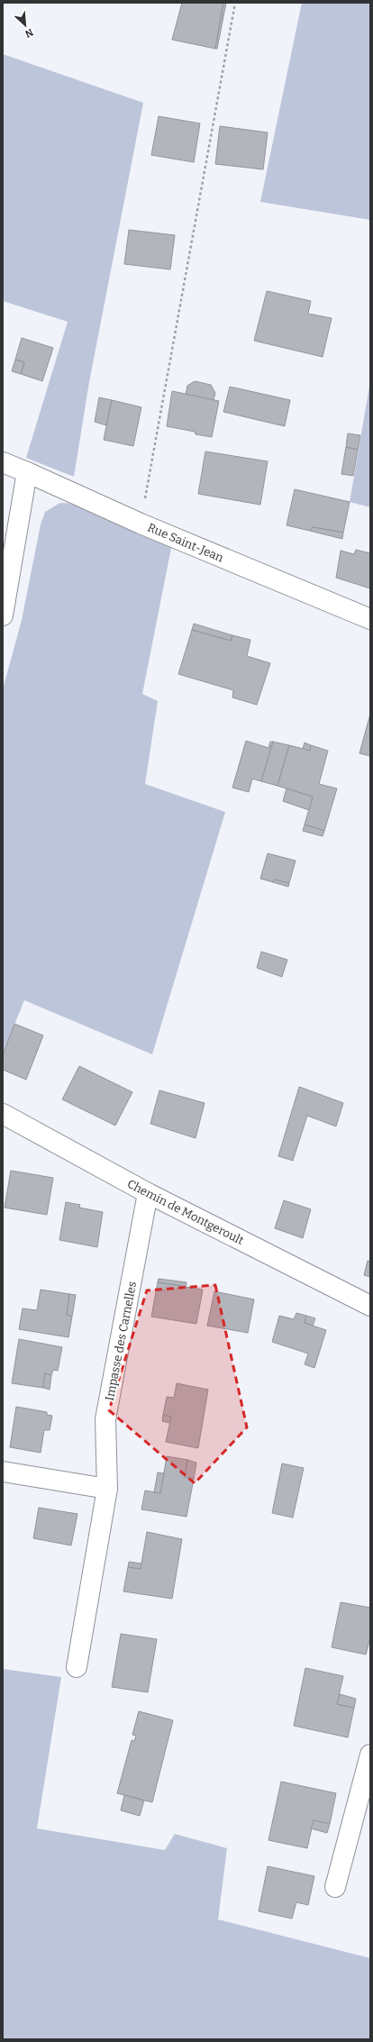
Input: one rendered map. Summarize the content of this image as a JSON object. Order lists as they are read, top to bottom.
{
  "streets": {
    "street": ["Rue Saint-Jean", "Chemin de Montgeroult", "Impasse des Carnelles"]
  },
  "crossings": [
    ["Chemin de Montgeroult", "Impasse des Carnelles"]
  ],
  "north": "bottom right"
}
